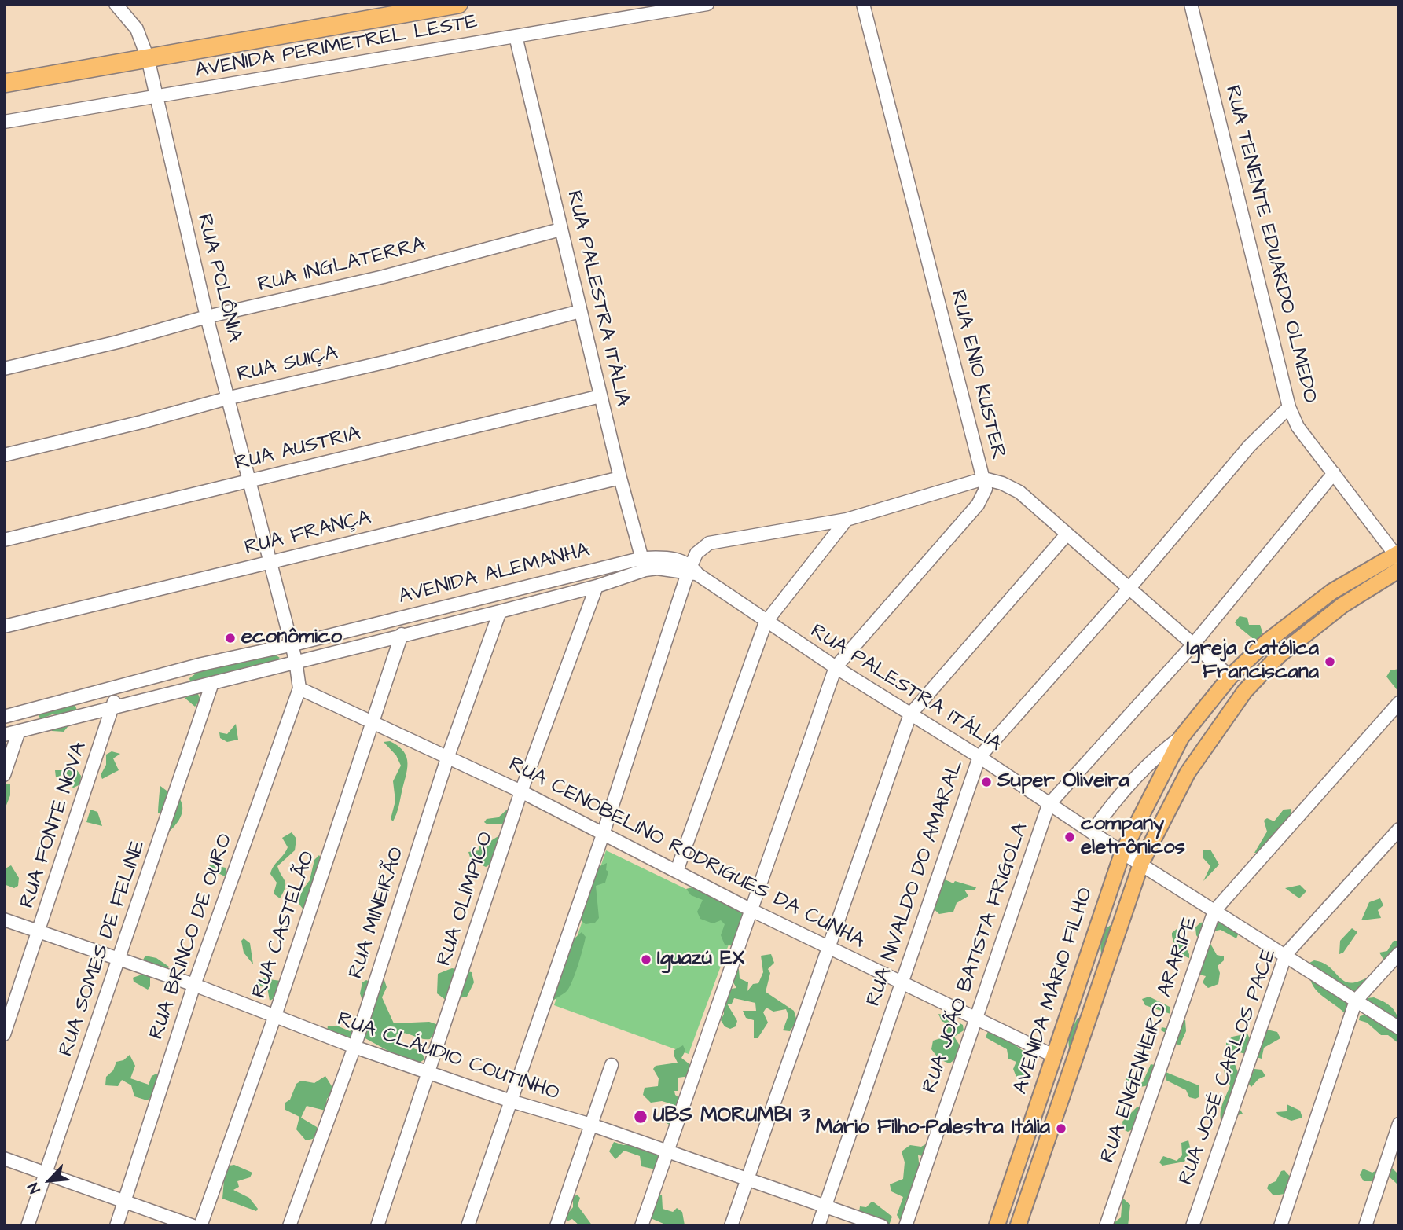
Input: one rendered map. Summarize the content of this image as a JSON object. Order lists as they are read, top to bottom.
{
  "streets": {
    "main road": ["AVENIDA MÁRIO FILHO"],
    "street": [
      "AVENIDA PERIMETREL LESTE",
      "RUA TENENTE EDUARDO OLMEDO",
      "RUA INGLATERRA",
      "RUA POLÔNIA",
      "RUA PALESTRA ITÁLIA",
      "RUA SUIÇA",
      "RUA ENIO KUSTER",
      "RUA AUSTRIA",
      "RUA FRANÇA",
      "AVENIDA ALEMANHA",
      "RUA FONTE NOVA",
      "RUA CENOBELINO RODRIGUES DA CUNHA",
      "RUA NIVALDO DO AMARAL",
      "RUA OLÍMPICO",
      "RUA MINEIRÃO",
      "RUA CASTELÃO",
      "RUA BRINCO DE OURO",
      "RUA SOMES DE FELINE",
      "RUA JOÃO BATISTA FRIGOLA",
      "RUA ENGENHEIRO ARARIPE",
      "RUA CLÁUDIO COUTINHO",
      "RUA JOSÉ CARLOS PACE"
    ]
  },
  "crossings": [
    ["AVENIDA PERIMETREL LESTE", "RUA POLÔNIA"],
    ["AVENIDA PERIMETREL LESTE", "RUA PALESTRA ITÁLIA"],
    ["RUA TENENTE EDUARDO OLMEDO", "RUA NIVALDO DO AMARAL"],
    ["RUA TENENTE EDUARDO OLMEDO", "RUA JOÃO BATISTA FRIGOLA"],
    ["RUA TENENTE EDUARDO OLMEDO", "AVENIDA MÁRIO FILHO"],
    ["RUA INGLATERRA", "RUA POLÔNIA"],
    ["RUA INGLATERRA", "RUA PALESTRA ITÁLIA"],
    ["RUA POLÔNIA", "RUA SUIÇA"],
    ["RUA POLÔNIA", "RUA AUSTRIA"],
    ["RUA POLÔNIA", "RUA FRANÇA"],
    ["RUA POLÔNIA", "AVENIDA ALEMANHA"],
    ["RUA POLÔNIA", "RUA BRINCO DE OURO"],
    ["RUA PALESTRA ITÁLIA", "RUA SUIÇA"],
    ["RUA PALESTRA ITÁLIA", "RUA AUSTRIA"],
    ["RUA PALESTRA ITÁLIA", "RUA FRANÇA"],
    ["RUA PALESTRA ITÁLIA", "AVENIDA ALEMANHA"],
    ["RUA PALESTRA ITÁLIA", "RUA NIVALDO DO AMARAL"],
    ["RUA PALESTRA ITÁLIA", "RUA JOÃO BATISTA FRIGOLA"],
    ["RUA PALESTRA ITÁLIA", "AVENIDA MÁRIO FILHO"],
    ["RUA PALESTRA ITÁLIA", "RUA ENGENHEIRO ARARIPE"],
    ["RUA PALESTRA ITÁLIA", "RUA JOSÉ CARLOS PACE"],
    ["RUA ENIO KUSTER", "RUA NIVALDO DO AMARAL"],
    ["RUA ENIO KUSTER", "RUA JOÃO BATISTA FRIGOLA"],
    ["RUA ENIO KUSTER", "AVENIDA MÁRIO FILHO"],
    ["AVENIDA ALEMANHA", "RUA FONTE NOVA"],
    ["AVENIDA ALEMANHA", "RUA OLÍMPICO"],
    ["AVENIDA ALEMANHA", "RUA MINEIRÃO"],
    ["AVENIDA ALEMANHA", "RUA CASTELÃO"],
    ["AVENIDA ALEMANHA", "RUA BRINCO DE OURO"],
    ["AVENIDA ALEMANHA", "RUA SOMES DE FELINE"],
    ["RUA FONTE NOVA", "RUA CLÁUDIO COUTINHO"],
    ["RUA CENOBELINO RODRIGUES DA CUNHA", "RUA NIVALDO DO AMARAL"],
    ["RUA CENOBELINO RODRIGUES DA CUNHA", "RUA OLÍMPICO"],
    ["RUA CENOBELINO RODRIGUES DA CUNHA", "RUA MINEIRÃO"],
    ["RUA CENOBELINO RODRIGUES DA CUNHA", "RUA CASTELÃO"],
    ["RUA CENOBELINO RODRIGUES DA CUNHA", "RUA BRINCO DE OURO"],
    ["RUA CENOBELINO RODRIGUES DA CUNHA", "RUA JOÃO BATISTA FRIGOLA"],
    ["RUA CENOBELINO RODRIGUES DA CUNHA", "AVENIDA MÁRIO FILHO"],
    ["RUA NIVALDO DO AMARAL", "RUA CLÁUDIO COUTINHO"],
    ["RUA OLÍMPICO", "RUA CLÁUDIO COUTINHO"],
    ["RUA MINEIRÃO", "RUA CLÁUDIO COUTINHO"],
    ["RUA CASTELÃO", "RUA CLÁUDIO COUTINHO"],
    ["RUA BRINCO DE OURO", "RUA CLÁUDIO COUTINHO"],
    ["RUA SOMES DE FELINE", "RUA CLÁUDIO COUTINHO"]
  ],
  "places": [
    "econômico",
    "Igreja Católica Franciscana",
    "Super Oliveira",
    "company eletrônicos",
    "Iguazú EX",
    "UBS MORUMBI 3",
    "Mário Filho-Palestra Itália"
  ],
  "north": "bottom left"
}
